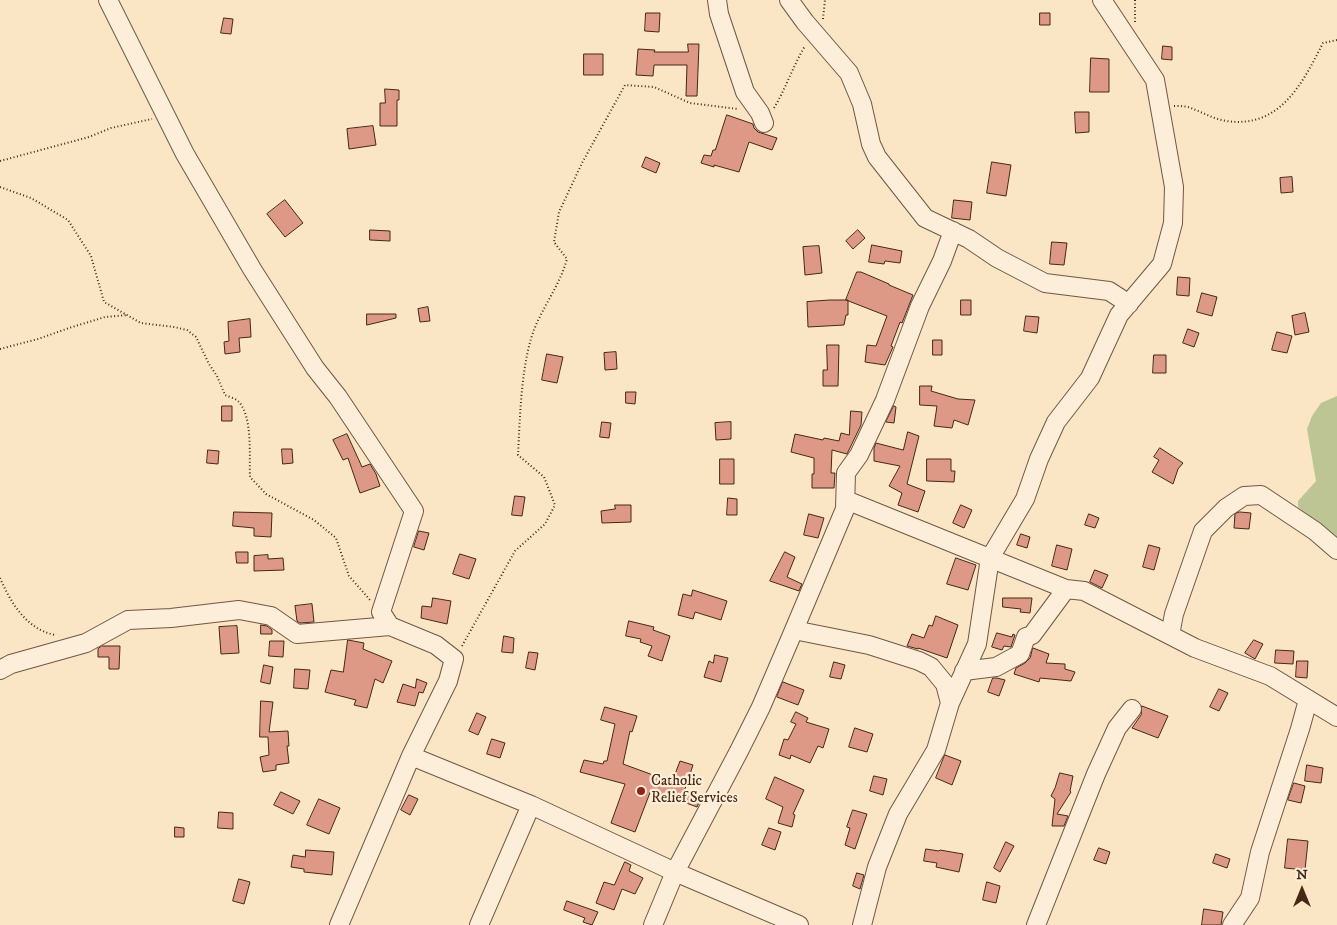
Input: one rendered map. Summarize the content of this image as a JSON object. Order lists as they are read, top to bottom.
{
  "places": ["Catholic Relief Services"],
  "north": "top"
}
